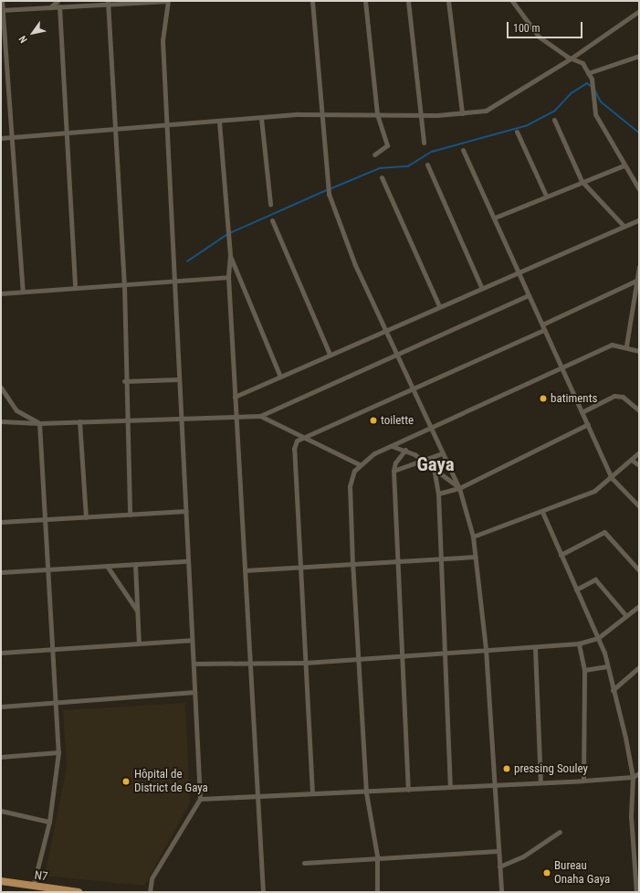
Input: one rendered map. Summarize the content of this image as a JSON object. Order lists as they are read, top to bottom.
{
  "streets": {
    "main road": ["N7"]
  },
  "districts": ["Gaya"],
  "places": [
    "batiments",
    "toilette",
    "pressing Souley",
    "Hôpital de District de Gaya",
    "Bureau Onaha Gaya"
  ],
  "scale_bar": "100 m",
  "north": "bottom left"
}
